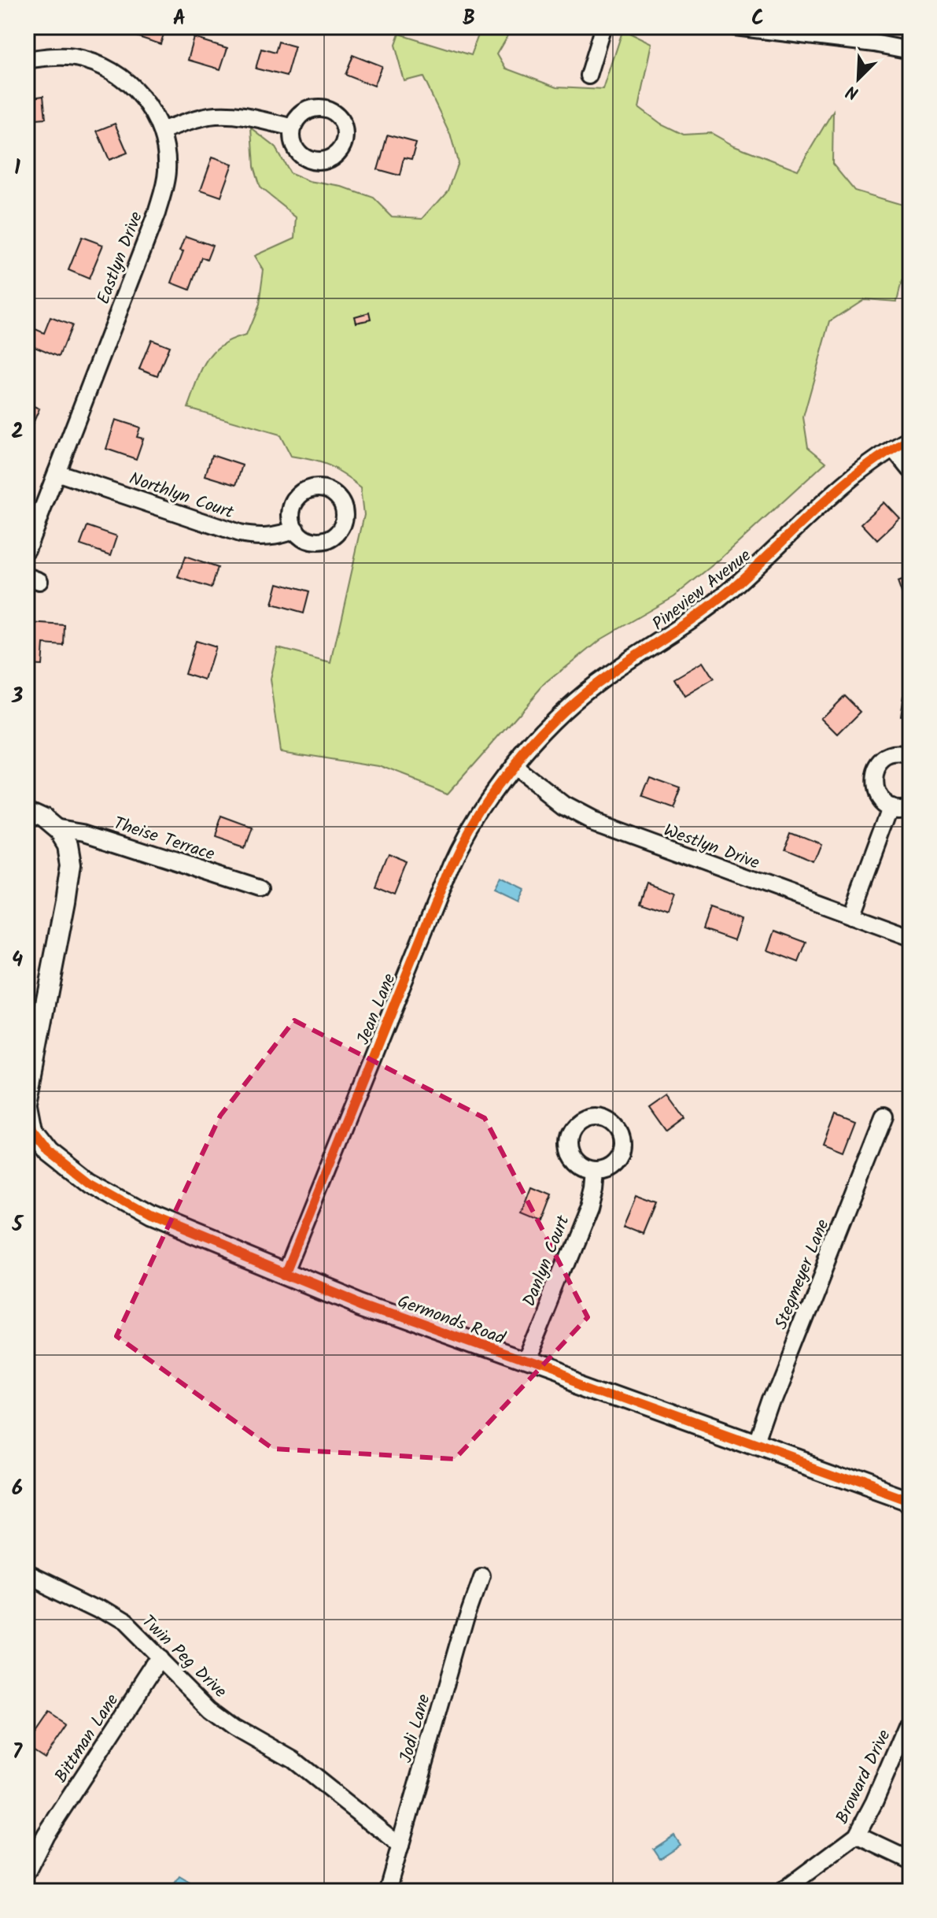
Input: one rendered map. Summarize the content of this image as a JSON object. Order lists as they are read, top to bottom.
{
  "streets": {
    "street": [
      "Eastlyn Drive",
      "Northlyn Court",
      "Pineview Avenue",
      "Theise Terrace",
      "Westlyn Drive",
      "Jean Lane",
      "Danlyn Court",
      "Stegmeyer Lane",
      "Germonds Road",
      "Twin Peg Drive",
      "Jodi Lane",
      "Bittman Lane",
      "Broward Drive"
    ]
  },
  "crossings": [
    ["Eastlyn Drive", "Northlyn Court"],
    ["Pineview Avenue", "Westlyn Drive"],
    ["Pineview Avenue", "Jean Lane"],
    ["Theise Terrace", "Germonds Road"],
    ["Westlyn Drive", "Jean Lane"],
    ["Jean Lane", "Germonds Road"],
    ["Danlyn Court", "Germonds Road"],
    ["Stegmeyer Lane", "Germonds Road"],
    ["Twin Peg Drive", "Jodi Lane"],
    ["Twin Peg Drive", "Bittman Lane"]
  ],
  "north": "bottom left",
  "grid": {
    "columns": ["A", "B", "C"],
    "rows": [
      "1",
      "2",
      "3",
      "4",
      "5",
      "6",
      "7"
    ]
  }
}
